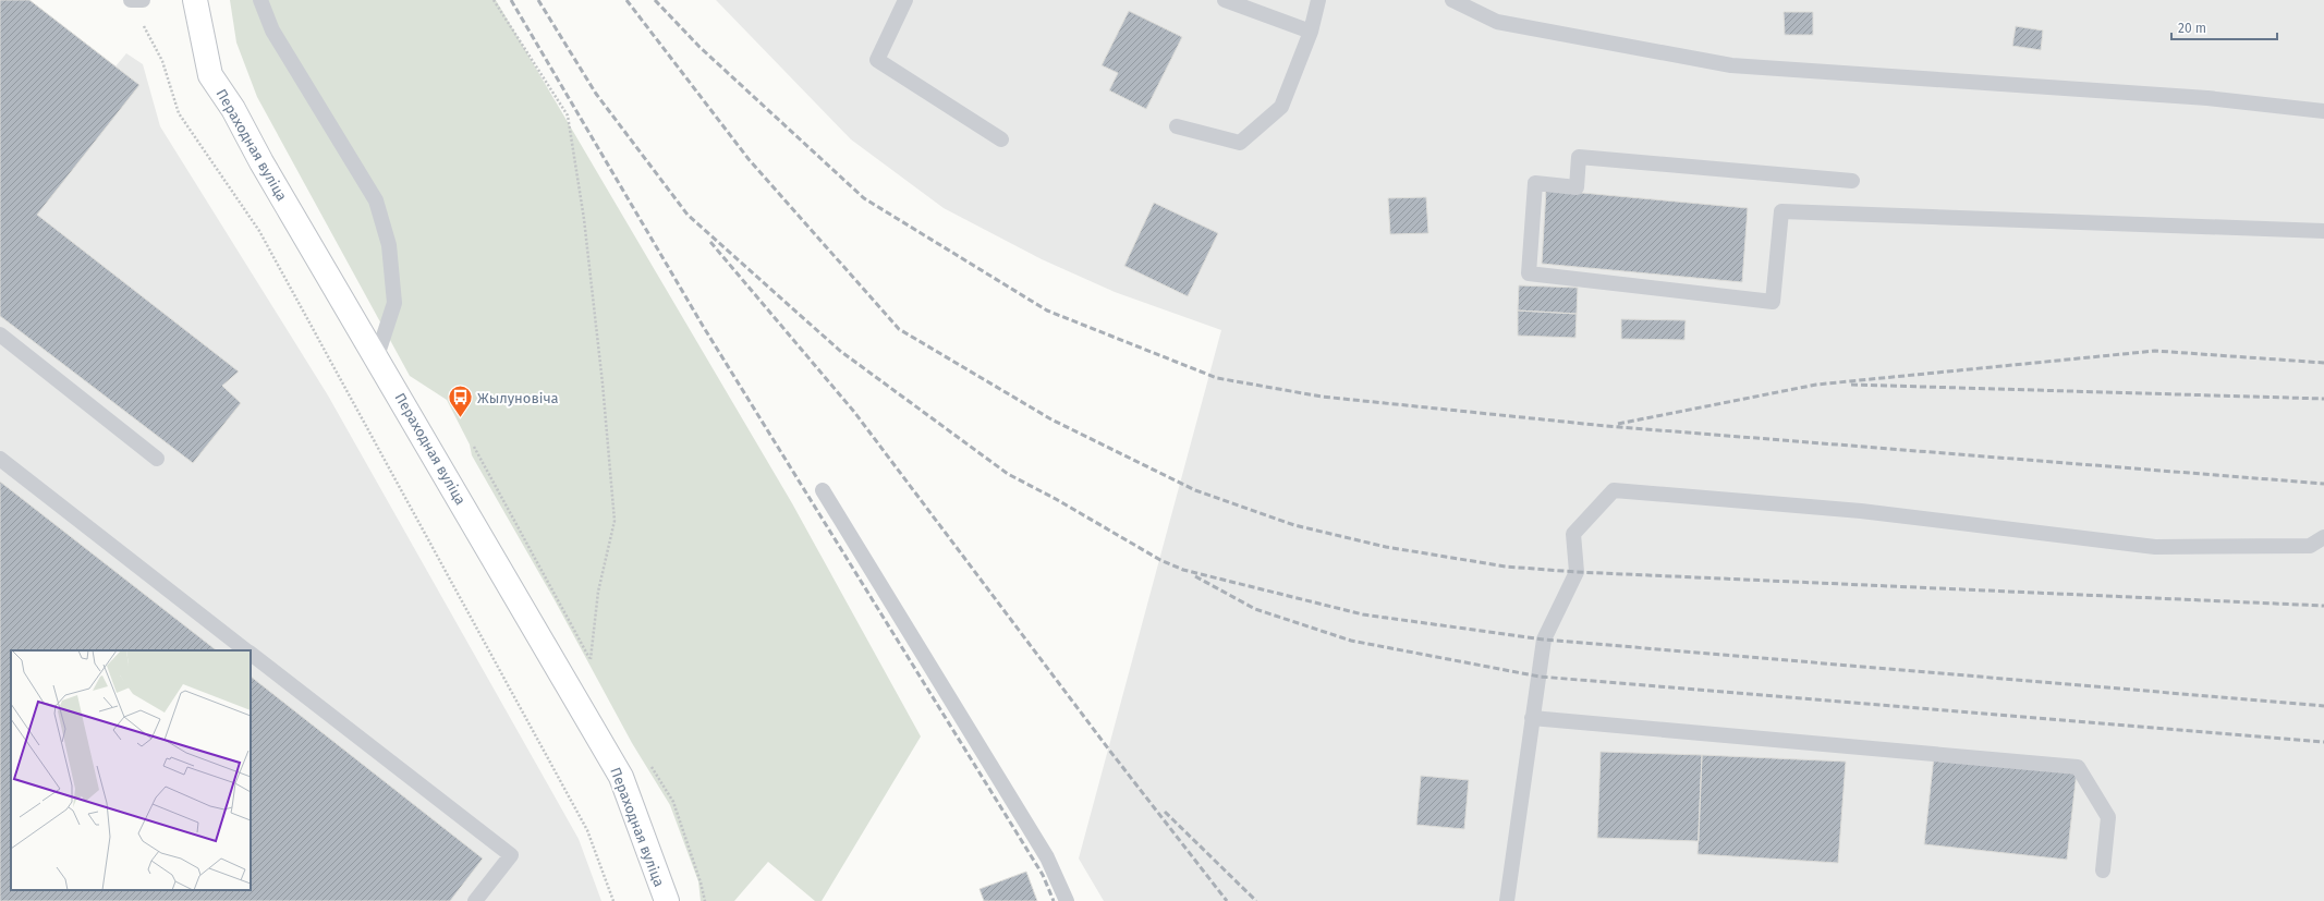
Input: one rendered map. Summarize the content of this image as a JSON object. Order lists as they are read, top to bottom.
{
  "streets": {
    "street": ["Пераходная вуліца"]
  },
  "places": {
    "bus stop": ["Жылуновіча"]
  },
  "scale_bar": "20 m"
}
